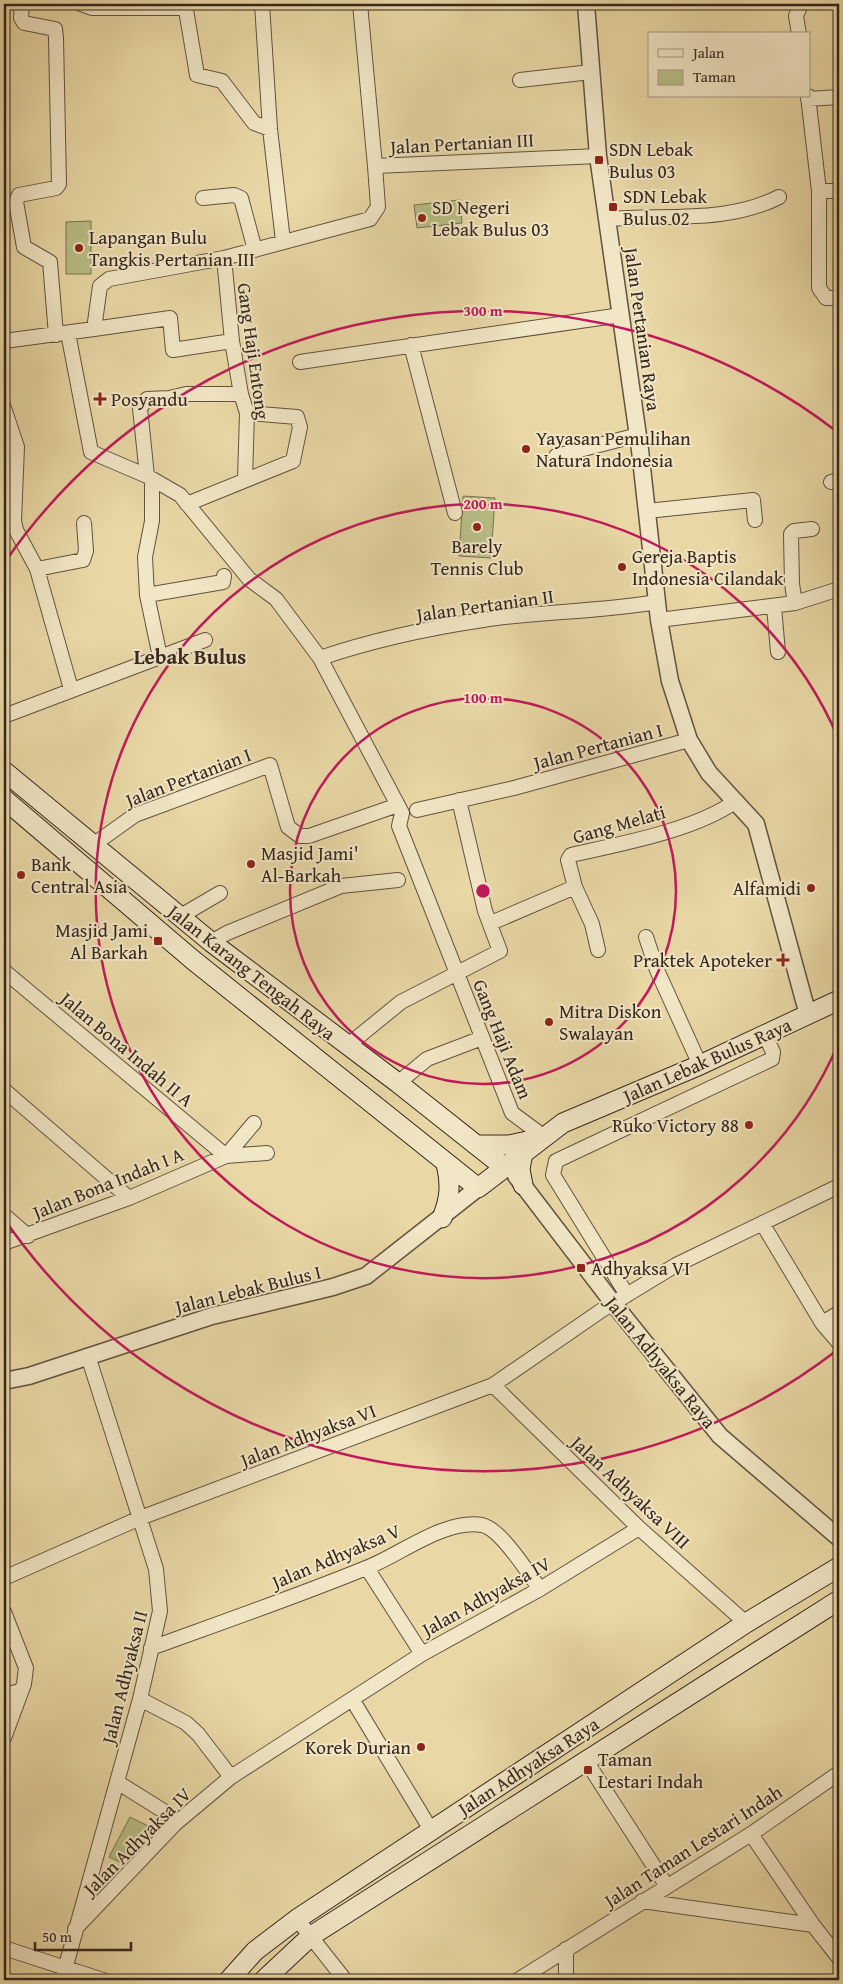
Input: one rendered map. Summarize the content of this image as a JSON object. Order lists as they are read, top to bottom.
{
  "streets": {
    "main road": ["Jalan Karang Tengah Raya", "Jalan Lebak Bulus Raya", "Jalan Adhyaksa Raya"],
    "street": [
      "Jalan Pertanian III",
      "Jalan Pertanian Raya",
      "Gang Haji Entong",
      "Jalan Pertanian II",
      "Jalan Pertanian I",
      "Gang Melati",
      "Gang Haji Adam",
      "Jalan Bona Indah II A",
      "Jalan Bona Indah I A",
      "Jalan Lebak Bulus I",
      "Jalan Adhyaksa VI",
      "Jalan Adhyaksa VIII",
      "Jalan Adhyaksa V",
      "Jalan Adhyaksa IV",
      "Jalan Adhyaksa II",
      "Jalan Taman Lestari Indah"
    ]
  },
  "crossings": [
    ["Jalan Pertanian III", "Jalan Pertanian Raya"],
    ["Jalan Pertanian III", "Gang Haji Entong"],
    ["Jalan Pertanian Raya", "Jalan Pertanian II"],
    ["Jalan Pertanian Raya", "Jalan Pertanian I"],
    ["Jalan Pertanian Raya", "Gang Melati"],
    ["Jalan Pertanian Raya", "Jalan Lebak Bulus Raya"],
    ["Jalan Pertanian I", "Jalan Karang Tengah Raya"],
    ["Jalan Pertanian I", "Gang Haji Adam"],
    ["Jalan Karang Tengah Raya", "Jalan Lebak Bulus Raya"],
    ["Jalan Karang Tengah Raya", "Jalan Lebak Bulus I"],
    ["Jalan Karang Tengah Raya", "Jalan Adhyaksa Raya"],
    ["Gang Haji Adam", "Jalan Lebak Bulus Raya"],
    ["Jalan Bona Indah II A", "Jalan Bona Indah I A"],
    ["Jalan Lebak Bulus Raya", "Jalan Lebak Bulus I"],
    ["Jalan Lebak Bulus Raya", "Jalan Adhyaksa Raya"],
    ["Jalan Lebak Bulus I", "Jalan Adhyaksa II"],
    ["Jalan Adhyaksa Raya", "Jalan Adhyaksa VI"],
    ["Jalan Adhyaksa Raya", "Jalan Adhyaksa VIII"],
    ["Jalan Adhyaksa VI", "Jalan Adhyaksa VIII"],
    ["Jalan Adhyaksa VI", "Jalan Adhyaksa II"],
    ["Jalan Adhyaksa VIII", "Jalan Adhyaksa IV"],
    ["Jalan Adhyaksa V", "Jalan Adhyaksa IV"],
    ["Jalan Adhyaksa V", "Jalan Adhyaksa II"],
    ["Jalan Adhyaksa IV", "Jalan Adhyaksa II"]
  ],
  "districts": ["Lebak Bulus"],
  "places": {
    "transit": [
      "SDN Lebak Bulus 03",
      "SDN Lebak Bulus 02",
      "Masjid Jami Al Barkah",
      "Adhyaksa VI",
      "Taman Lestari Indah"
    ],
    "other": [
      "SD Negeri Lebak Bulus 03",
      "Lapangan Bulu Tangkis Pertanian III",
      "Yayasan Pemulihan Natura Indonesia",
      "Barely Tennis Club",
      "Gereja Baptis Indonesia Cilandak",
      "Masjid Jami' Al-Barkah",
      "Bank Central Asia",
      "Alfamidi",
      "Mitra Diskon Swalayan",
      "Ruko Victory 88",
      "Korek Durian"
    ],
    "health": ["Posyandu", "Praktek Apoteker"]
  },
  "legend": ["Jalan", "Taman"],
  "scale_bar": "50 m",
  "rings": ["300 m", "200 m", "100 m"]
}
